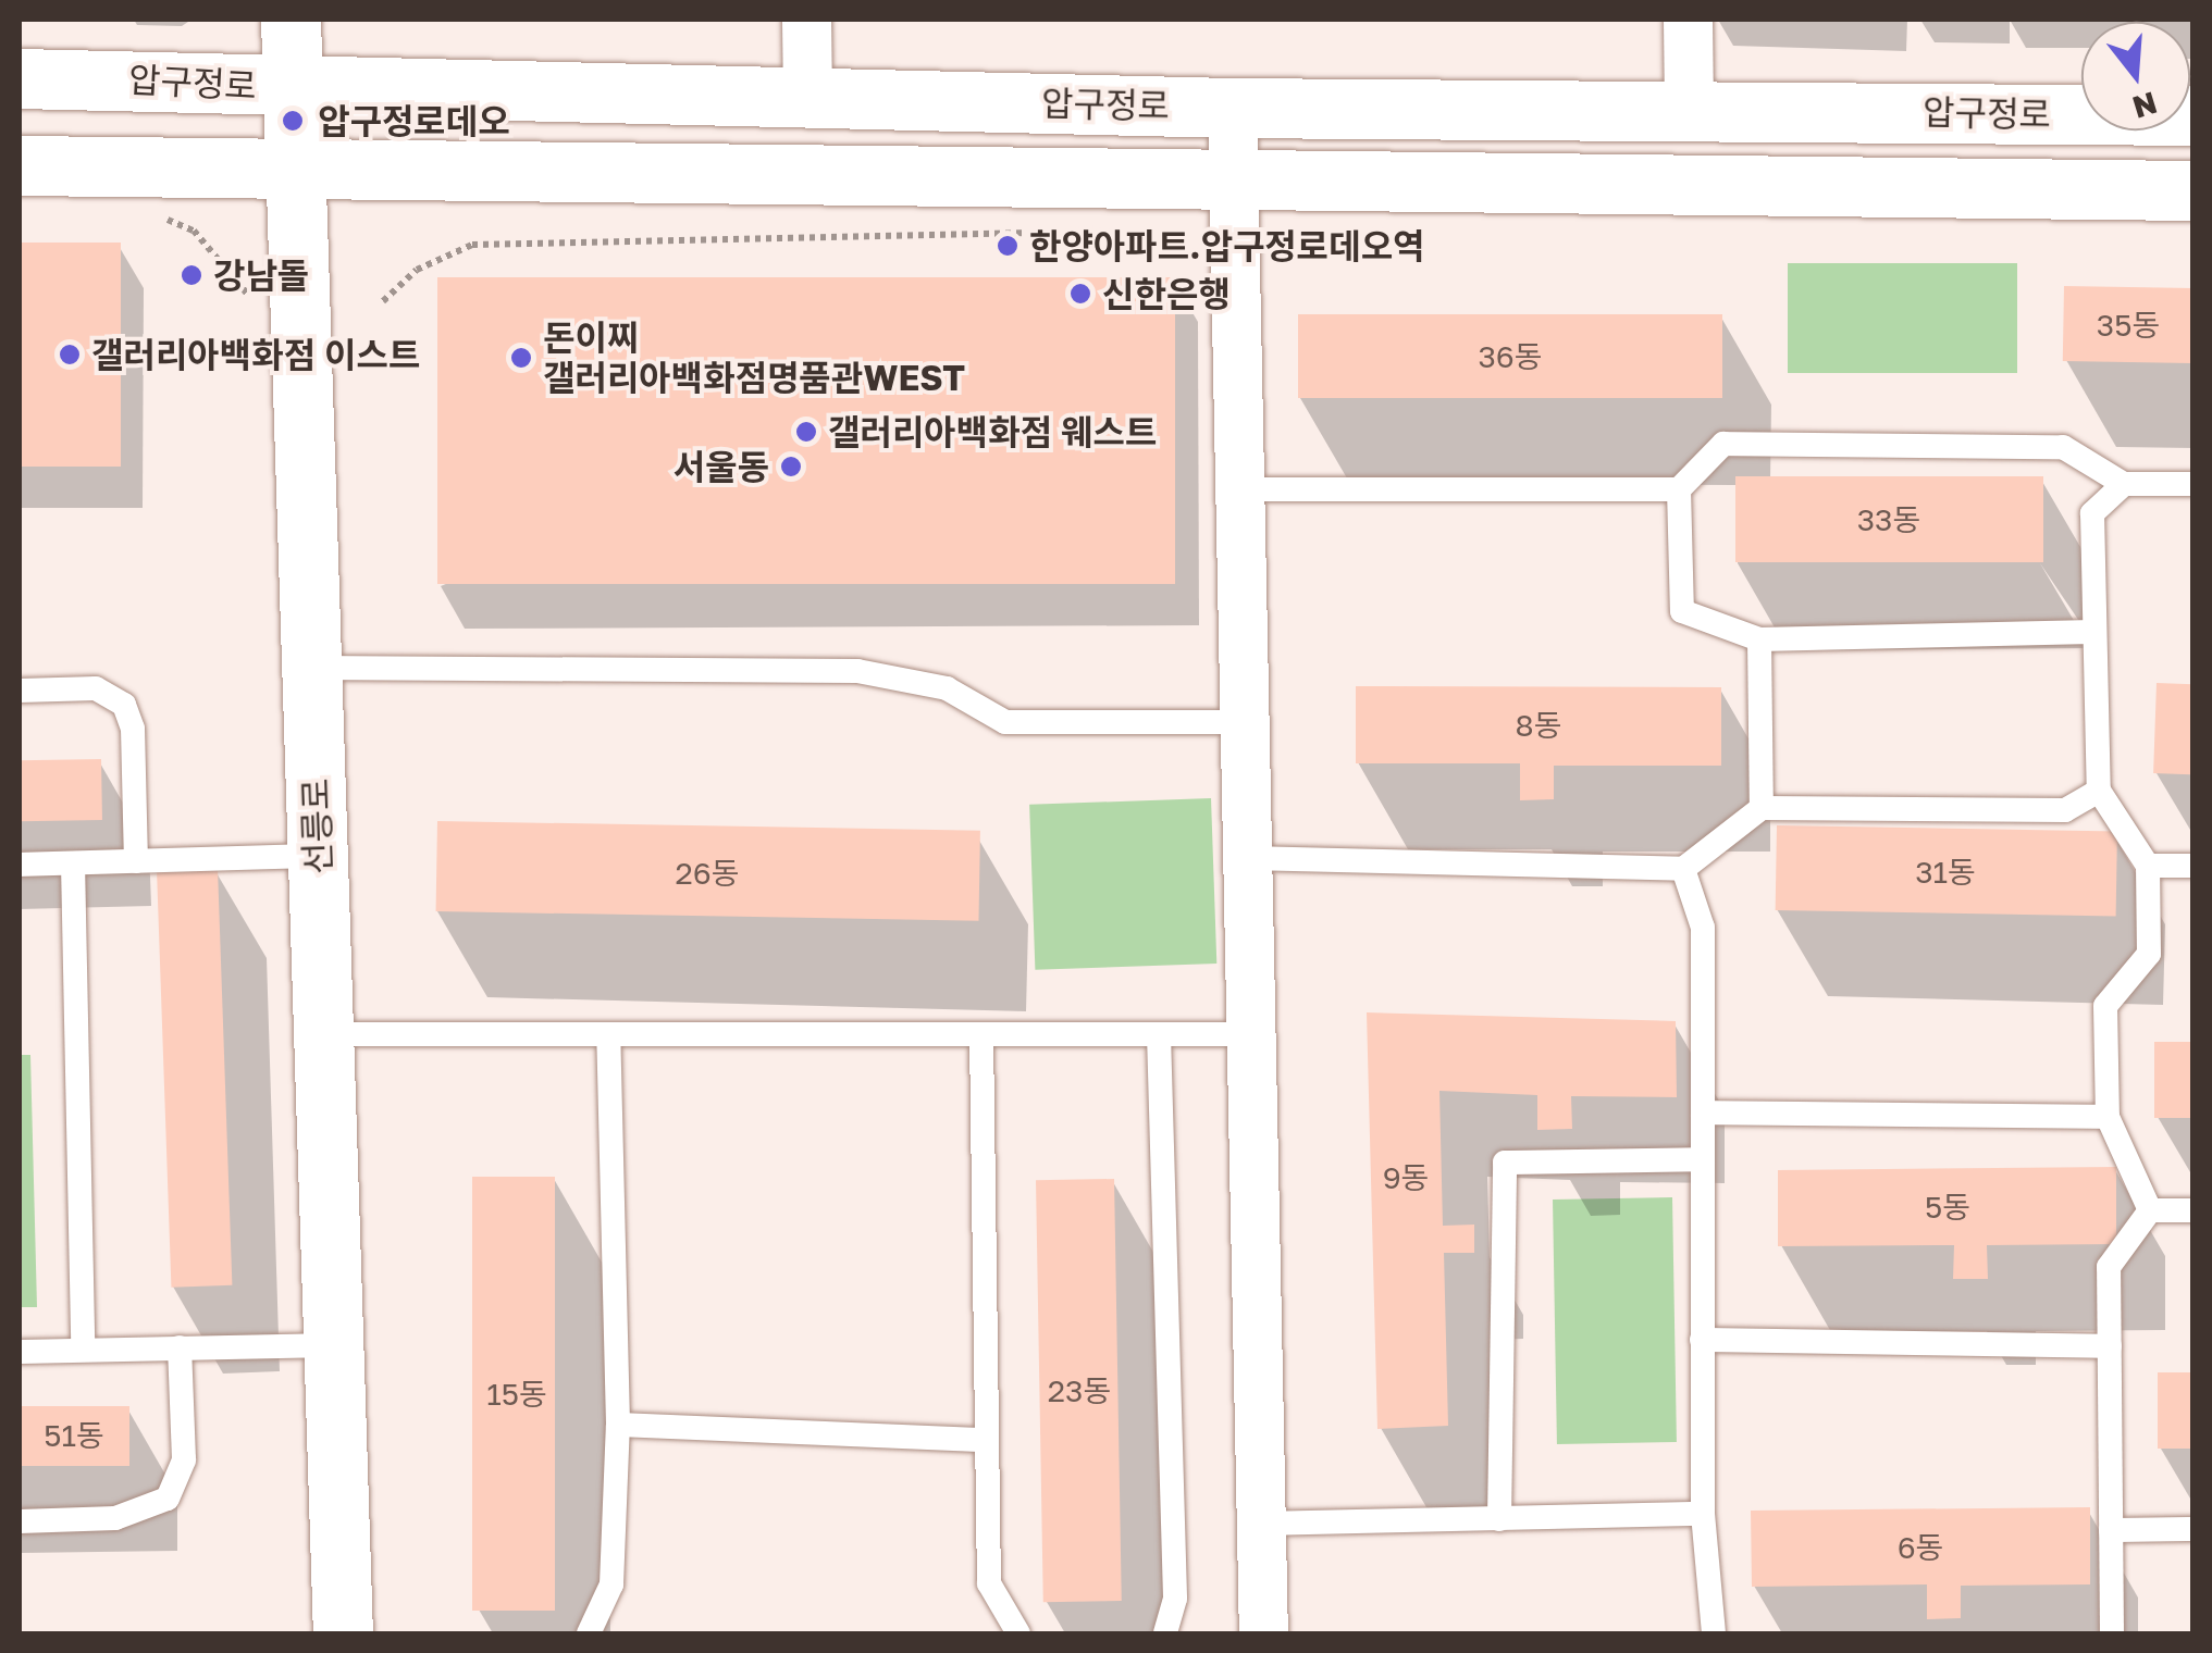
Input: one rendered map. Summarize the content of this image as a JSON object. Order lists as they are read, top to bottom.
{
  "streets": {
    "main road": ["압구정로", "선릉로"]
  },
  "crossings": [
    ["압구정로", "선릉로"]
  ],
  "places": [
    "압구정로데오",
    "한양아파트.압구정로데오역",
    "강남돌",
    "신한은행",
    "갤러리아백화점 이스트",
    "돈이찌 갤러리아백화점명품관WEST",
    "갤러리아백화점 웨스트",
    "서울동"
  ],
  "house_numbers": [
    "35동",
    "36동",
    "33동",
    "8동",
    "31동",
    "26동",
    "9동",
    "5동",
    "23동",
    "15동",
    "51동",
    "6동"
  ],
  "north": "bottom"
}
